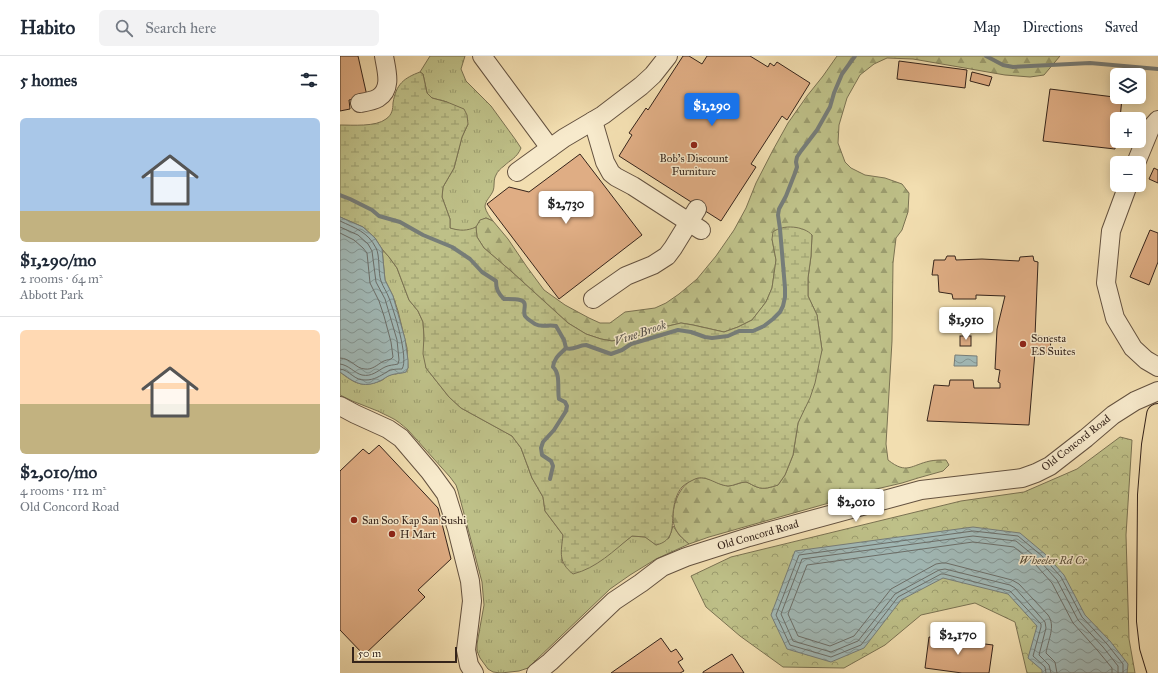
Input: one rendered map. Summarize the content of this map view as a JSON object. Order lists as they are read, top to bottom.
{
  "streets": {
    "street": ["Old Concord Road"]
  },
  "water": ["Vine Brook"],
  "parks": ["Wheeler Rd Cr"],
  "places": [
    "Bob's Discount Furniture",
    "Sonesta ES Suites",
    "San Soo Kap San Sushi",
    "H Mart"
  ],
  "scale_bar": "50 m",
  "page": {
    "header": "Habito",
    "search": "Search here",
    "nav": ["Map", "Directions", "Saved"],
    "heading": "5 homes",
    "map_buttons": ["+", "−"],
    "price": [
      "$1,290",
      "$2,730",
      "$1,910",
      "$2,010",
      "$2,170"
    ],
    "list": [
      {
        "name": "$1,290/mo",
        "note": "2 rooms · 64 m² · Abbott Park"
      },
      {
        "name": "$2,010/mo",
        "note": "4 rooms · 112 m² · Old Concord Road"
      }
    ],
    "scale": "50 m"
  }
}
